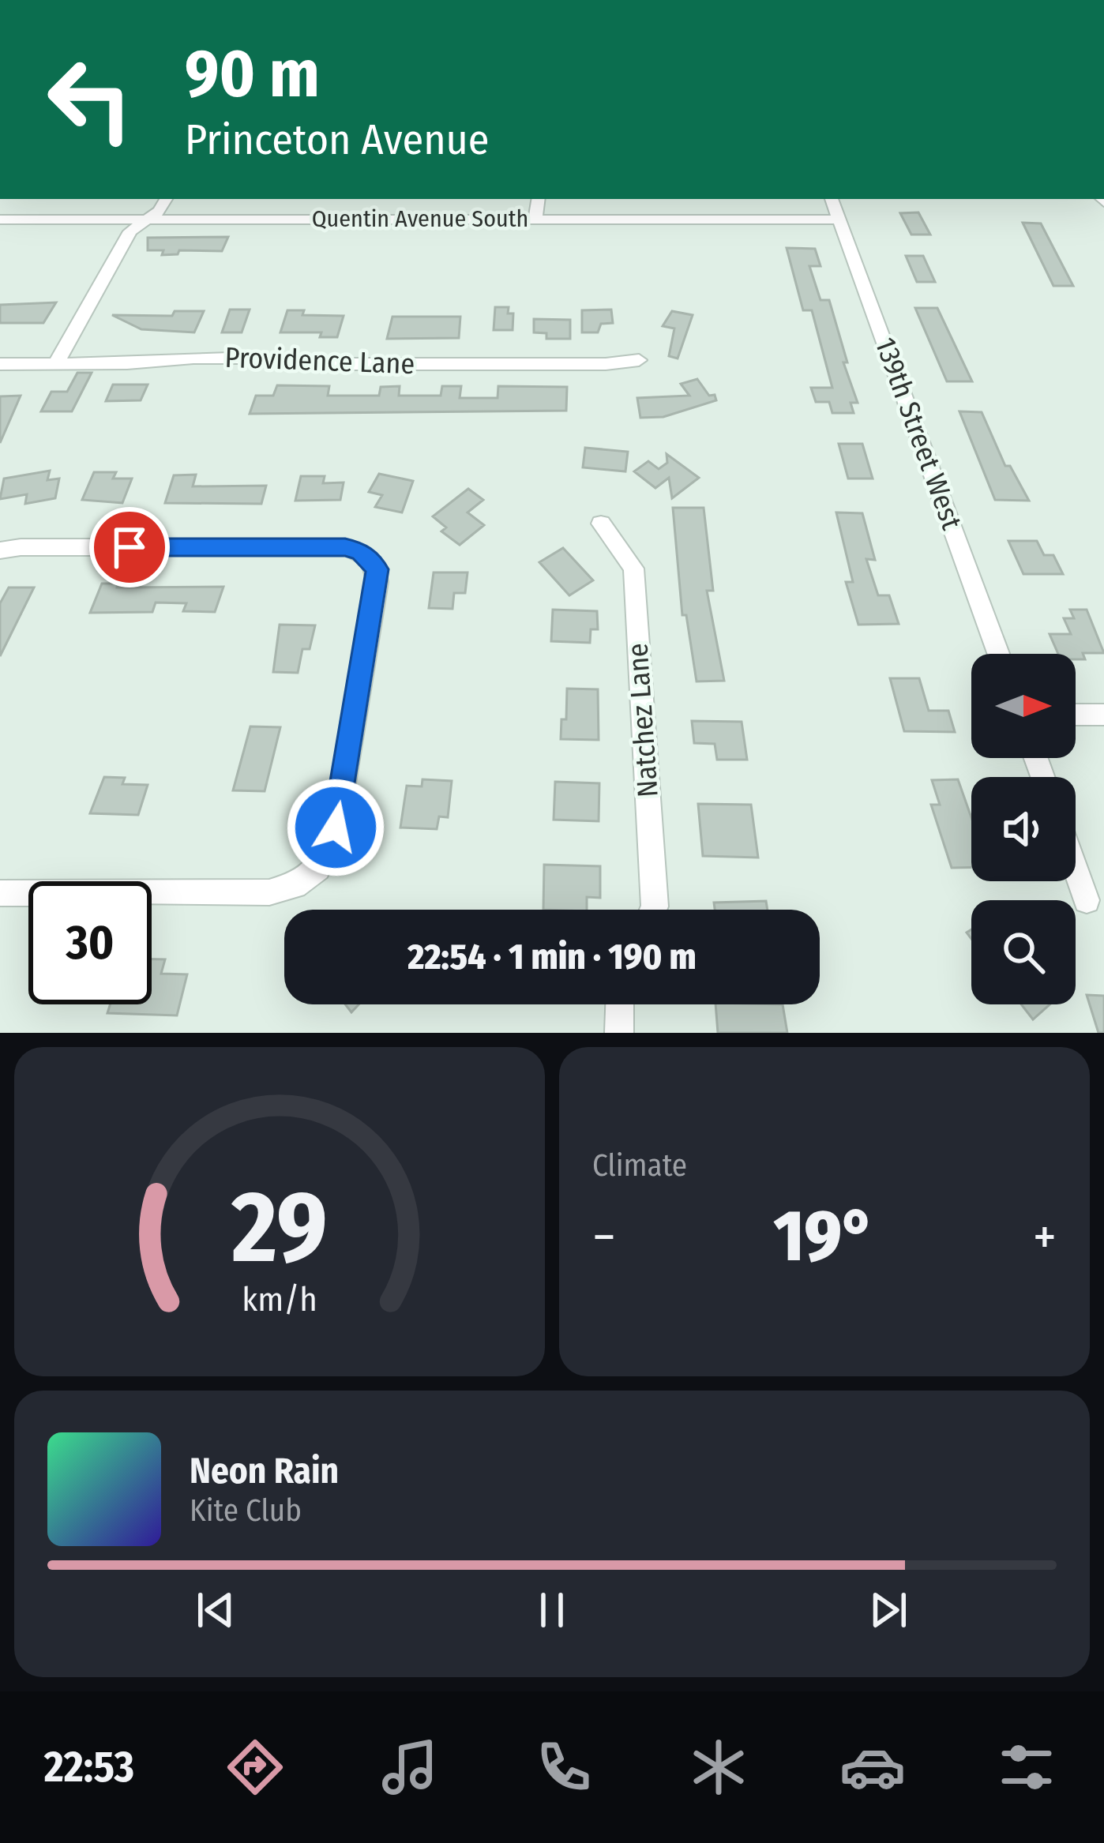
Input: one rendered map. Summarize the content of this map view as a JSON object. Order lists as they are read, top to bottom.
{
  "streets": {
    "street": [
      "Quentin Avenue South",
      "Providence Lane",
      "139th Street West",
      "Natchez Lane"
    ]
  },
  "crossings": [
    ["Quentin Avenue South", "139th Street West"]
  ],
  "north": "right",
  "page": {
    "turn": ["90 m", "Princeton Avenue"],
    "limit": "30",
    "trip": "22:54 · 1 min · 190 m",
    "tile": "Climate",
    "heat": ["−", "19°", "+"],
    "song": ["Neon Rain", "Kite Club"],
    "tabs": "22:53",
    "gauge": ["29", "km/h"]
  }
}
